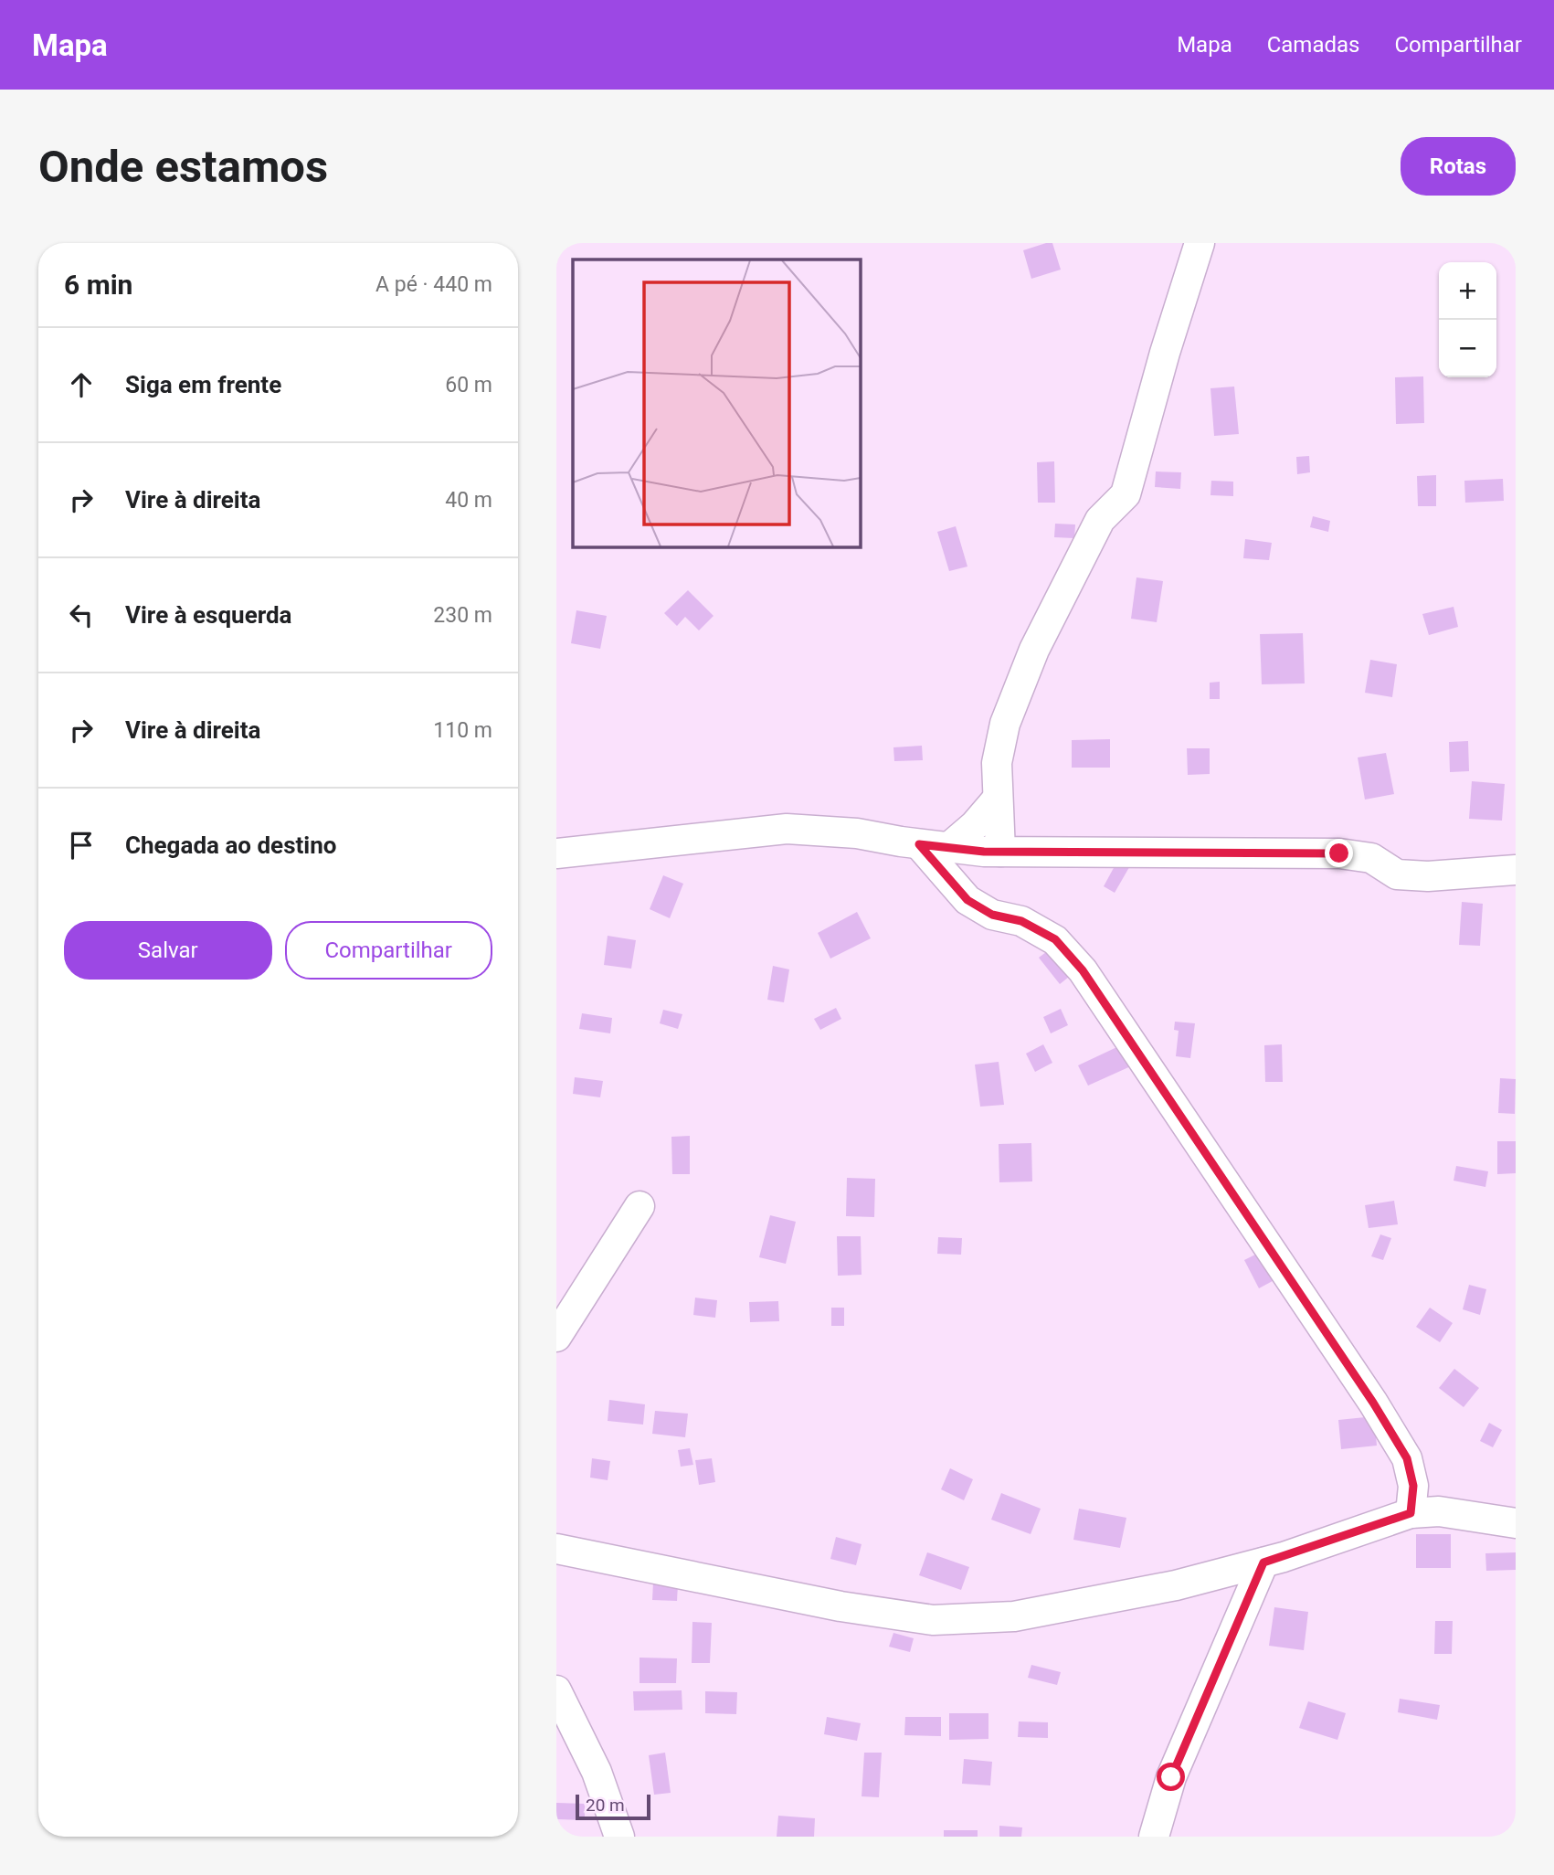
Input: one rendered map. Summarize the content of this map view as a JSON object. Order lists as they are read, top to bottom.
{
  "scale_bar": "20 m",
  "page": {
    "header": "Mapa",
    "nav": ["Mapa", "Camadas", "Compartilhar"],
    "buttons": [
      "Rotas",
      ["Salvar", "Compartilhar"]
    ],
    "title": "Onde estamos",
    "heading": ["6 min", "A pé · 440 m"],
    "map_buttons": ["+", "−"],
    "list": [
      ["Siga em frente", "60 m"],
      ["Vire à direita", "40 m"],
      ["Vire à esquerda", "230 m"],
      ["Vire à direita", "110 m"],
      "Chegada ao destino"
    ],
    "scale": "20 m"
  }
}
